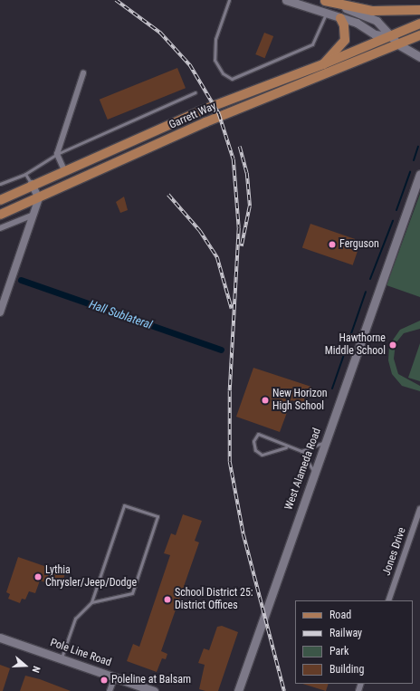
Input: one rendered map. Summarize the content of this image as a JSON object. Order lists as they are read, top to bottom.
{
  "streets": {
    "main road": ["Garrett Way", "West Alameda Road", "Pole Line Road"],
    "street": ["Jones Drive"]
  },
  "water": ["Hall Sublateral"],
  "places": [
    "Ferguson",
    "Hawthorne Middle School",
    "New Horizon High School",
    "Lythia Chrysler/Jeep/Dodge",
    "School District 25: District Offices",
    "Poleline at Balsam"
  ],
  "legend": [
    "Road",
    "Railway",
    "Park",
    "Building"
  ],
  "north": "right"
}
